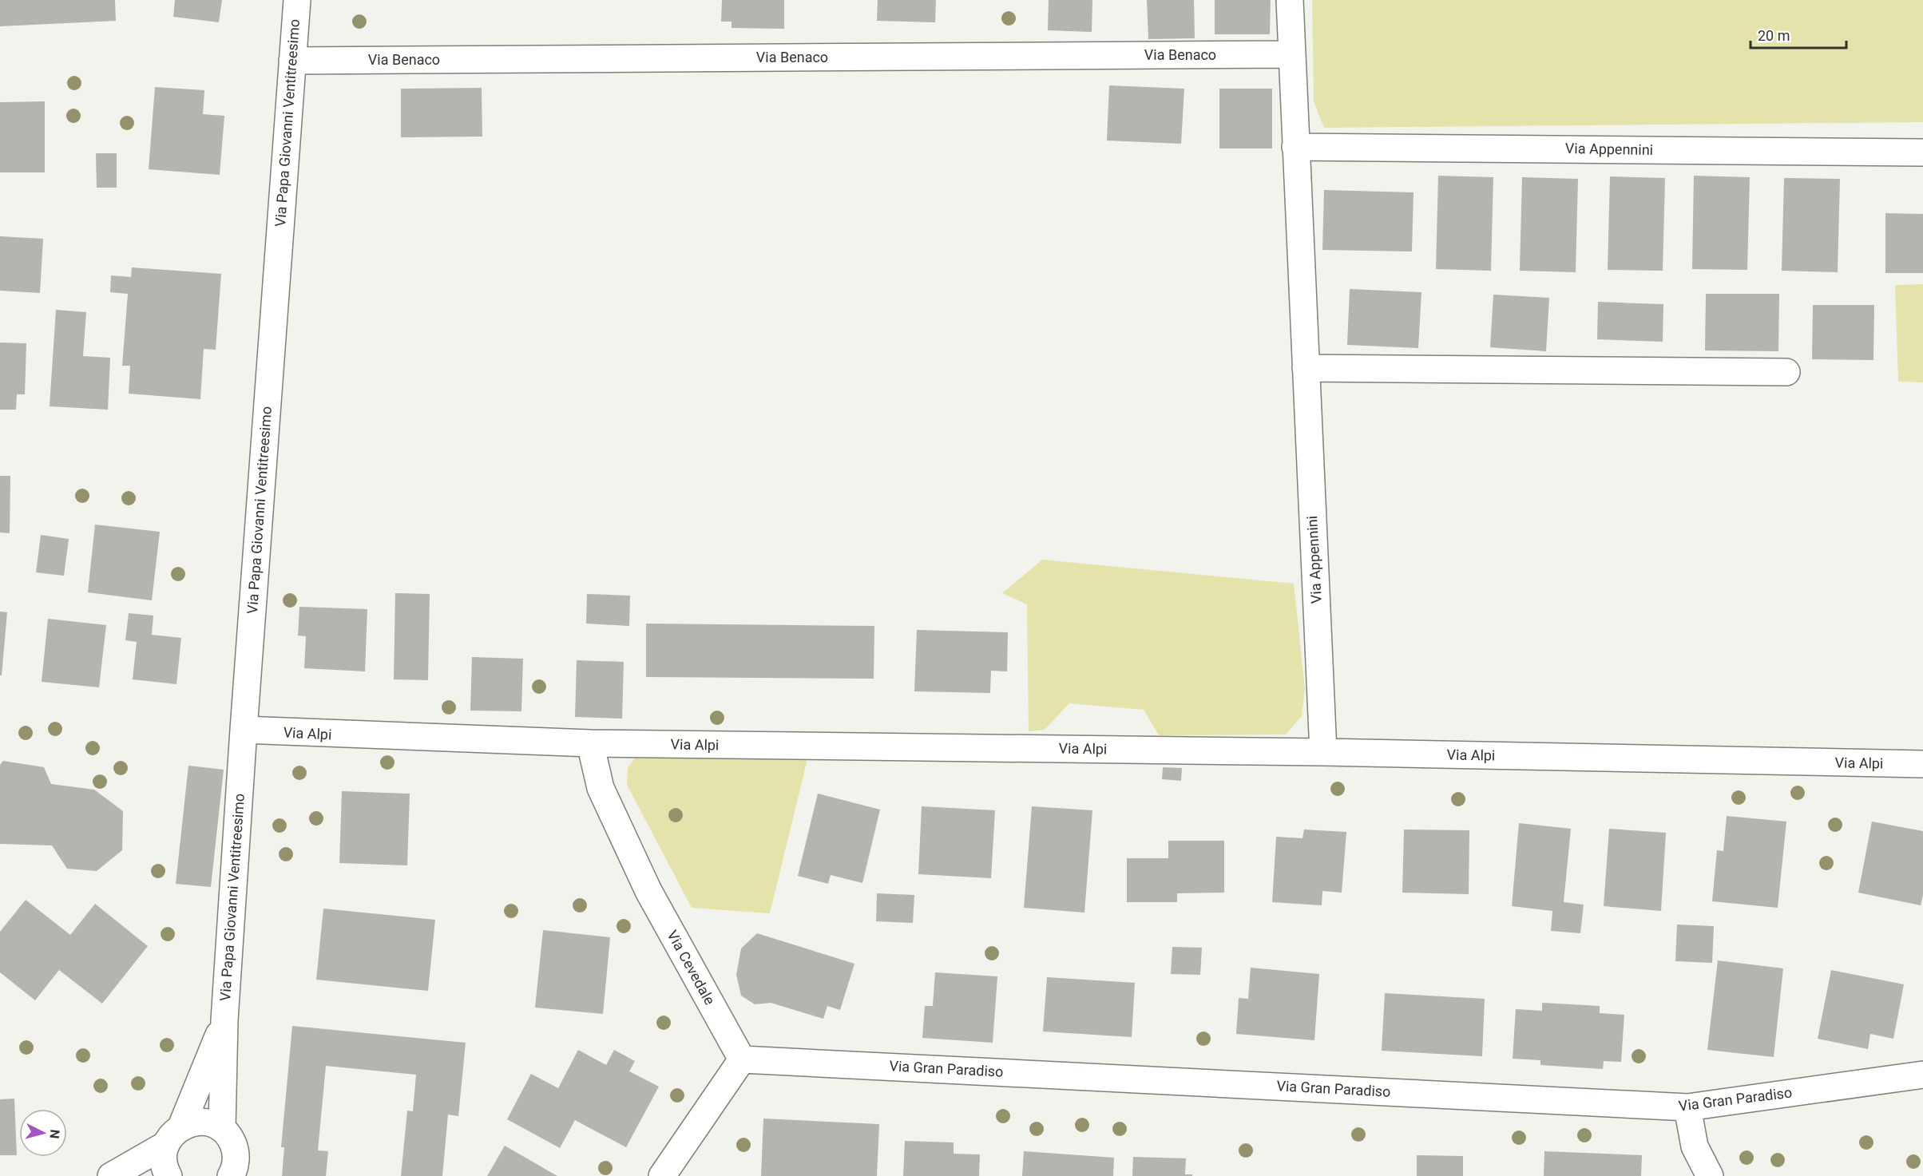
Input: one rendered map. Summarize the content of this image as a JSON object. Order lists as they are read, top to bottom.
{
  "streets": {
    "street": [
      "Via Benaco",
      "Via Papa Giovanni Ventitreesimo",
      "Via Appennini",
      "Via Alpi",
      "Via Cevedale",
      "Via Gran Paradiso"
    ]
  },
  "crossings": [
    ["Via Benaco", "Via Papa Giovanni Ventitreesimo"],
    ["Via Benaco", "Via Appennini"],
    ["Via Papa Giovanni Ventitreesimo", "Via Alpi"],
    ["Via Appennini", "Via Alpi"],
    ["Via Alpi", "Via Cevedale"],
    ["Via Cevedale", "Via Gran Paradiso"]
  ],
  "scale_bar": "20 m",
  "north": "right"
}
